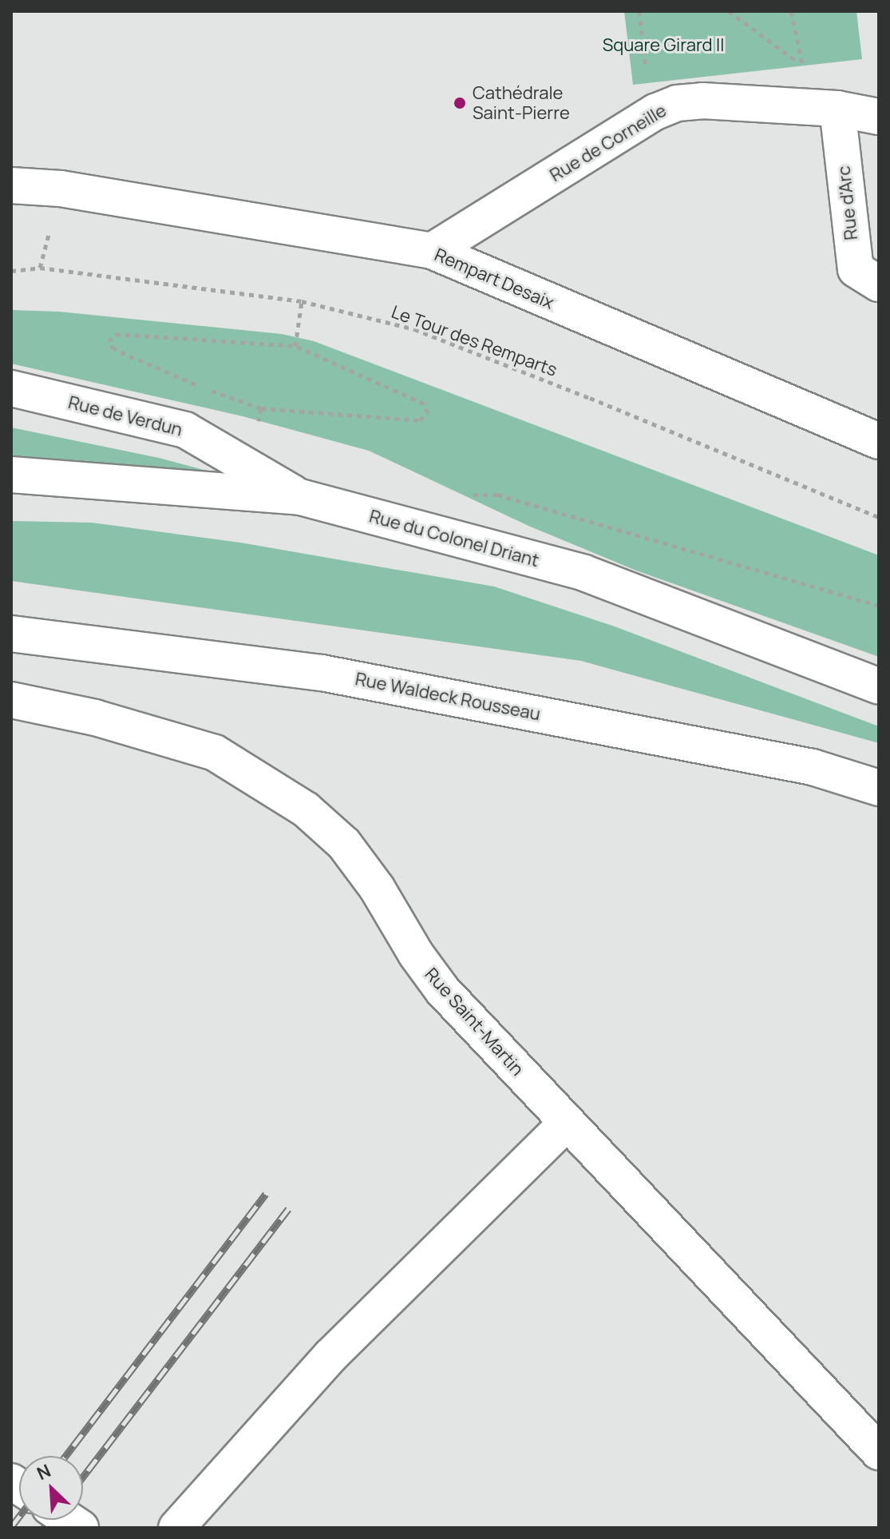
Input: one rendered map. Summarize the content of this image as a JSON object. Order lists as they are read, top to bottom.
{
  "streets": {
    "street": [
      "Rue de Corneille",
      "Rue d'Arc",
      "Rempart Desaix",
      "Rue de Verdun",
      "Rue du Colonel Driant",
      "Rue Waldeck Rousseau",
      "Rue Saint-Martin"
    ],
    "path": ["Le Tour des Remparts"]
  },
  "crossings": [
    ["Rue de Corneille", "Rue d'Arc"],
    ["Rue de Corneille", "Rempart Desaix"],
    ["Rue de Verdun", "Rue du Colonel Driant"]
  ],
  "parks": ["Square Girard II"],
  "places": ["Cathédrale Saint-Pierre"],
  "north": "top left"
}
